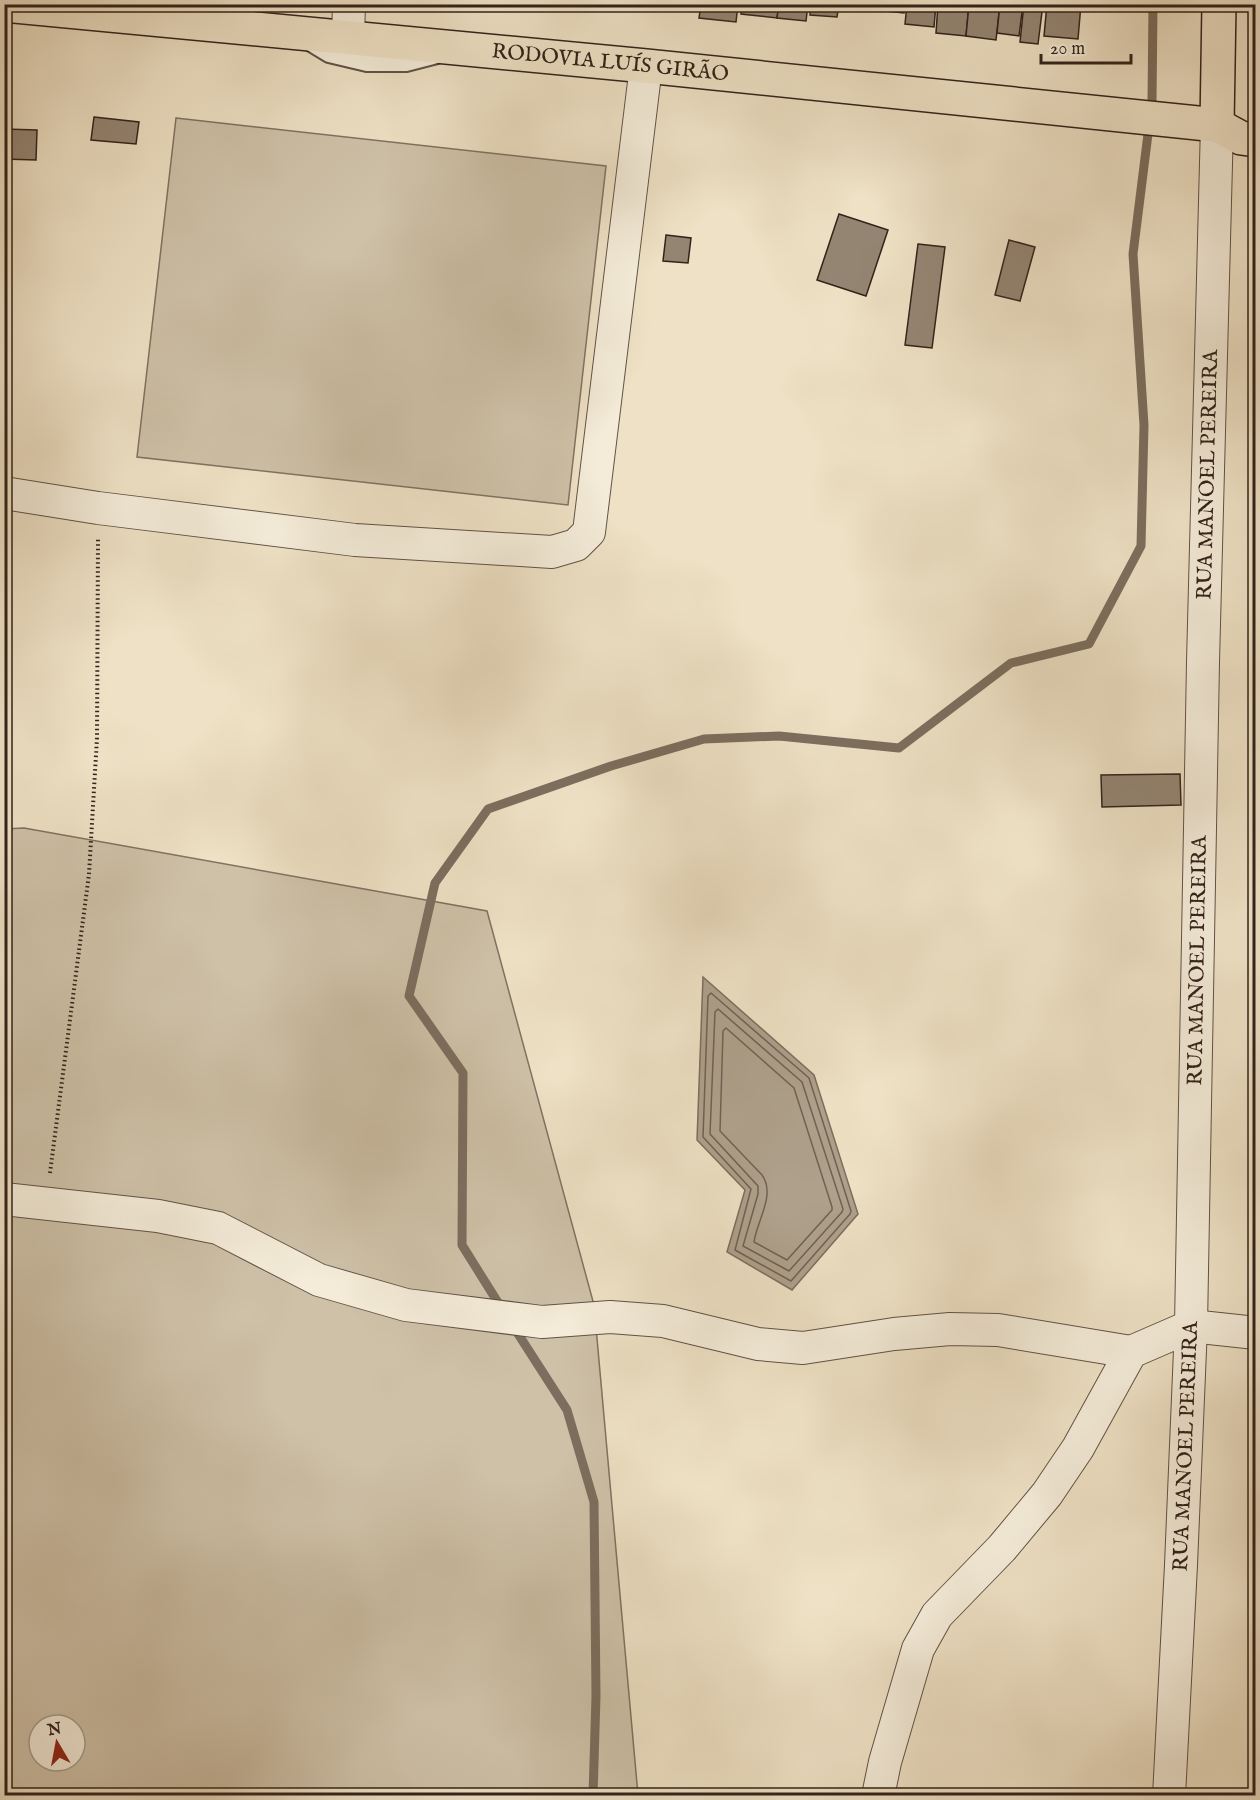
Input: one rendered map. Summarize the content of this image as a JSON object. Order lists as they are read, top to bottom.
{
  "streets": {
    "main road": ["RODOVIA LUÍS GIRÃO"],
    "street": ["RUA MANOEL PEREIRA"]
  },
  "crossings": [
    ["RODOVIA LUÍS GIRÃO", "RUA MANOEL PEREIRA"]
  ],
  "scale_bar": "20 m",
  "north": "top"
}
